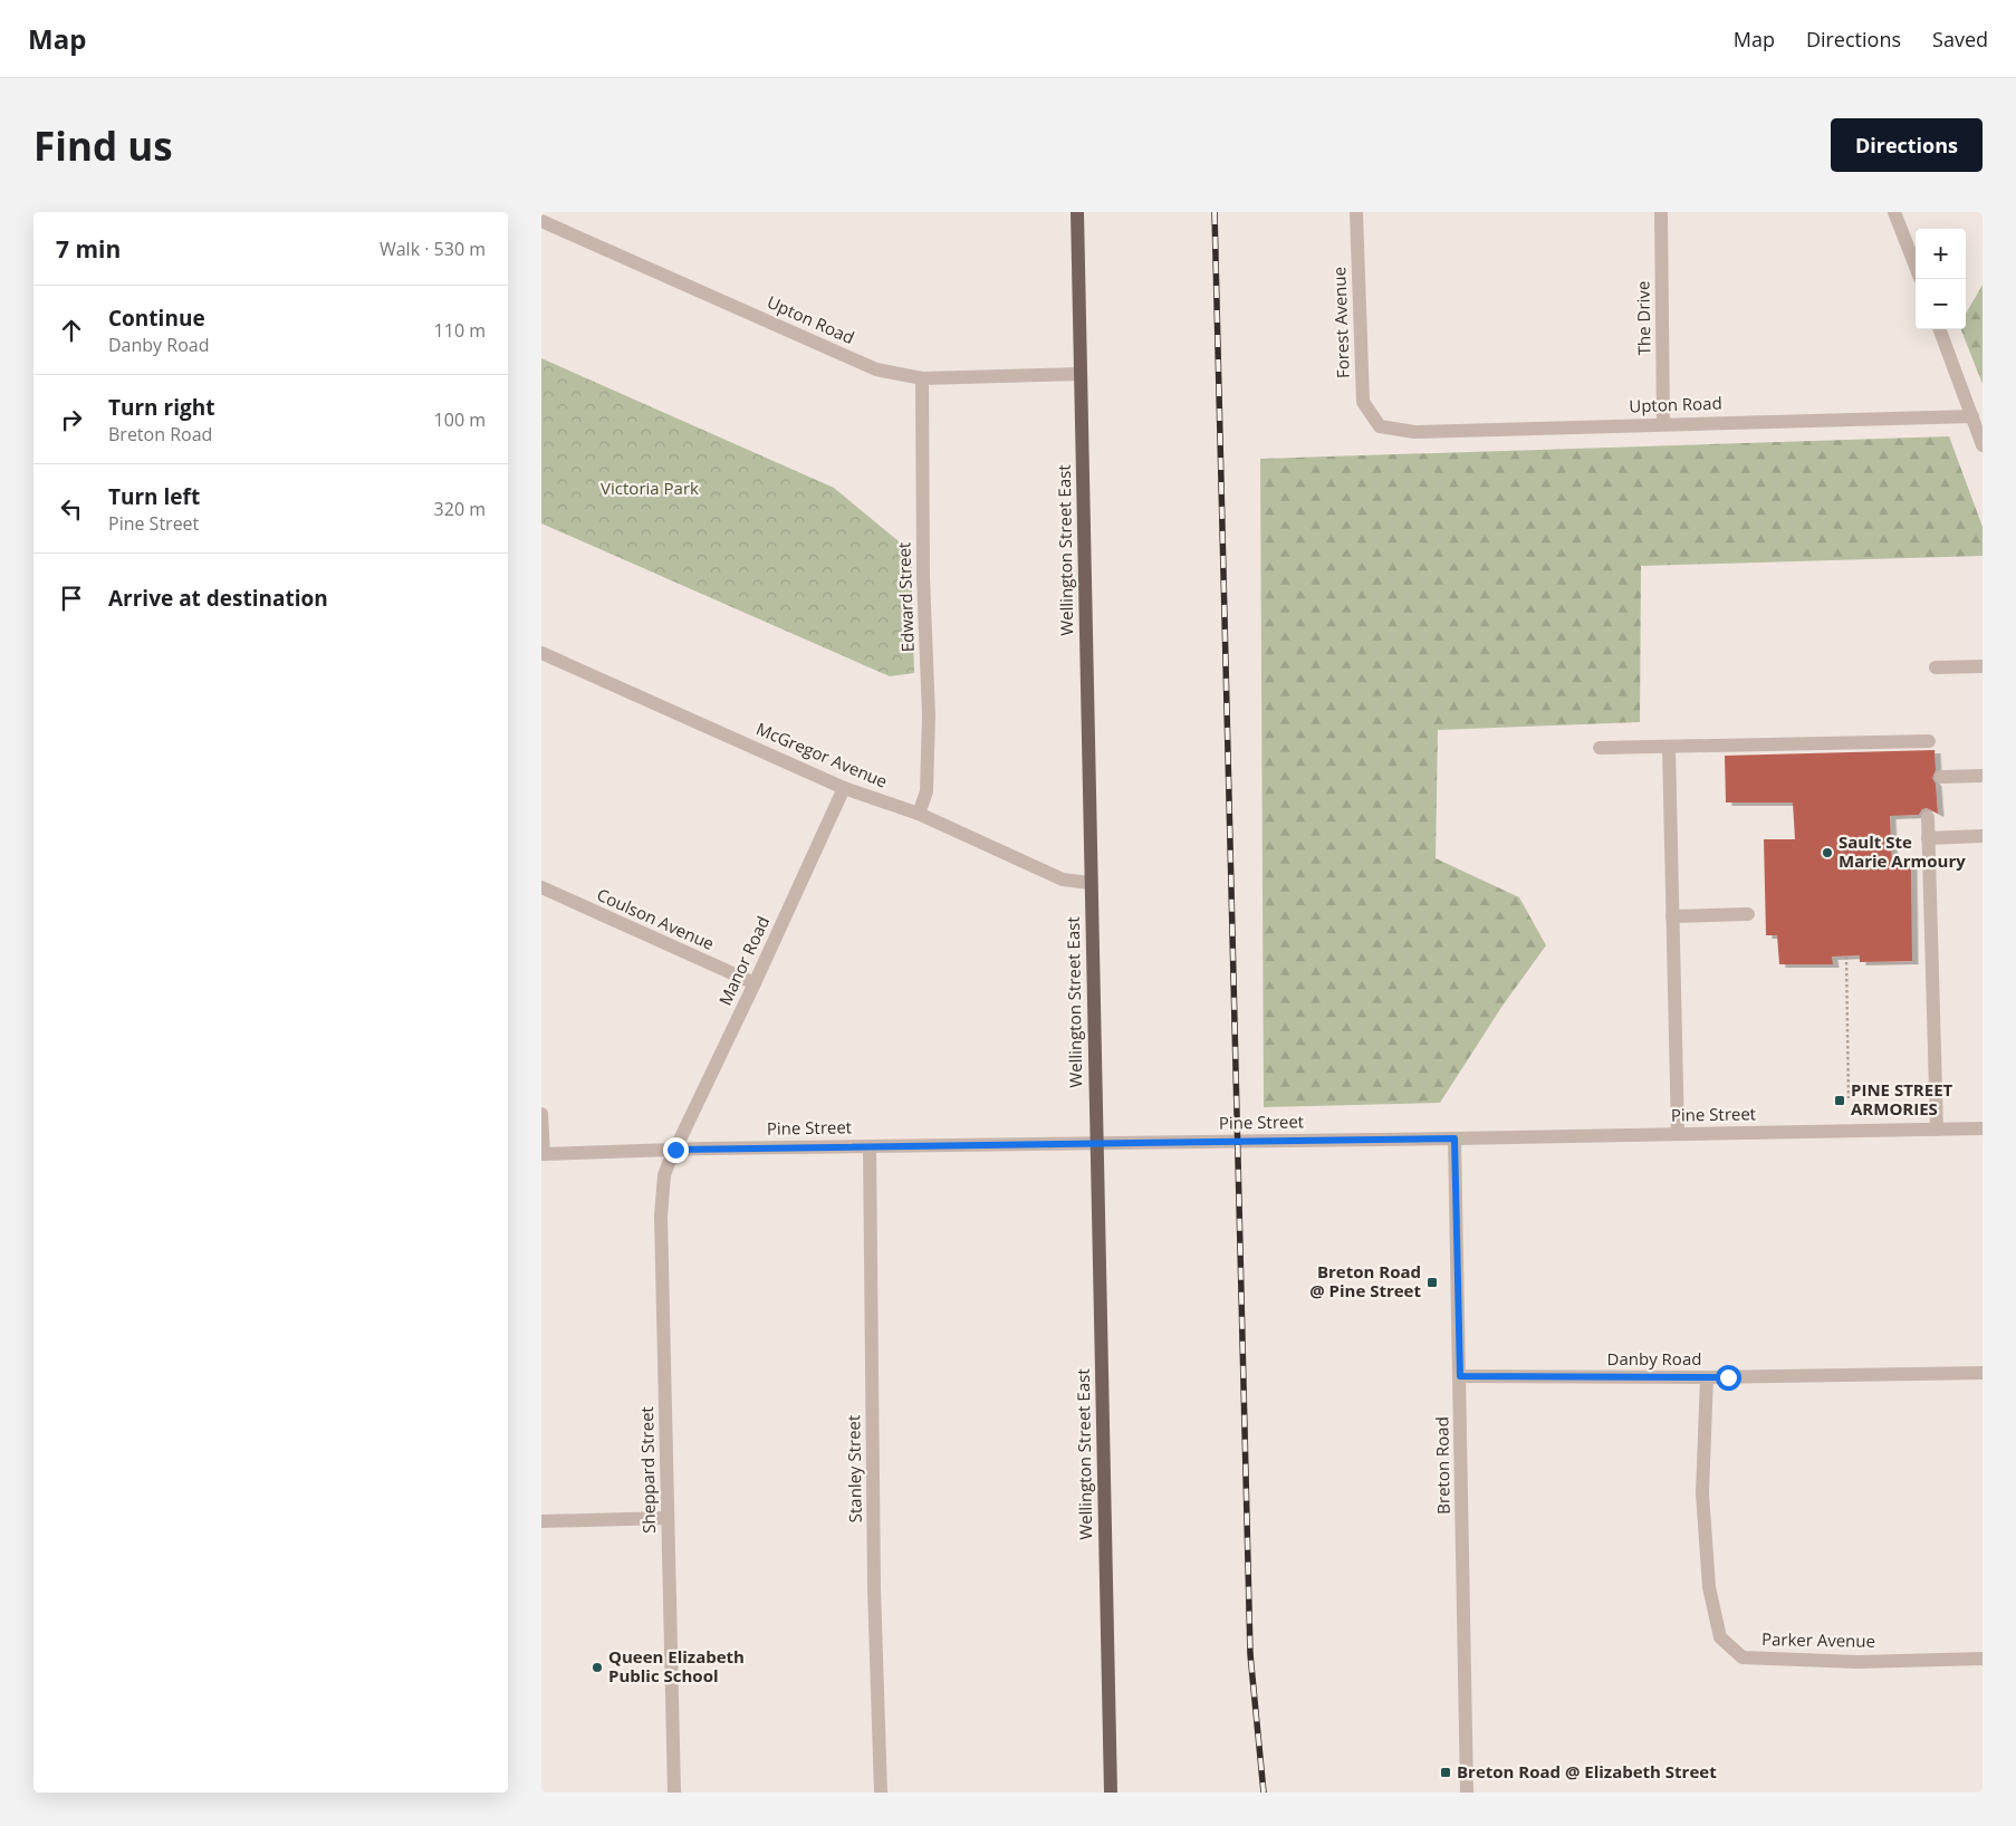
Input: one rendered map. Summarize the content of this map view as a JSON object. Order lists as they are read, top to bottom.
{
  "streets": {
    "main road": ["Wellington Street East"],
    "street": [
      "The Drive",
      "Upton Road",
      "Forest Avenue",
      "Edward Street",
      "McGregor Avenue",
      "Coulson Avenue",
      "Manor Road",
      "Pine Street",
      "Danby Road",
      "Breton Road",
      "Stanley Street",
      "Sheppard Street",
      "Parker Avenue"
    ]
  },
  "crossings": [
    ["The Drive", "Upton Road"],
    ["Upton Road", "Forest Avenue"],
    ["Upton Road", "Wellington Street East"],
    ["Upton Road", "Edward Street"],
    ["Wellington Street East", "McGregor Avenue"],
    ["Wellington Street East", "Pine Street"],
    ["Edward Street", "McGregor Avenue"],
    ["McGregor Avenue", "Manor Road"],
    ["Coulson Avenue", "Manor Road"],
    ["Manor Road", "Pine Street"],
    ["Manor Road", "Sheppard Street"],
    ["Pine Street", "Breton Road"],
    ["Pine Street", "Stanley Street"],
    ["Pine Street", "Sheppard Street"],
    ["Danby Road", "Breton Road"],
    ["Danby Road", "Parker Avenue"]
  ],
  "parks": ["Victoria Park"],
  "places": {
    "other": ["Sault Ste Marie Armoury", "Queen Elizabeth Public School"],
    "transit": ["PINE STREET ARMORIES", "Breton Road @ Pine Street", "Breton Road @ Elizabeth Street"]
  },
  "page": {
    "header": "Map",
    "nav": ["Map", "Directions", "Saved"],
    "buttons": "Directions",
    "title": "Find us",
    "heading": ["7 min", "Walk · 530 m"],
    "map_buttons": ["+", "−"],
    "list": [
      ["Continue", "Danby Road", "110 m"],
      ["Turn right", "Breton Road", "100 m"],
      ["Turn left", "Pine Street", "320 m"],
      "Arrive at destination"
    ]
  }
}
